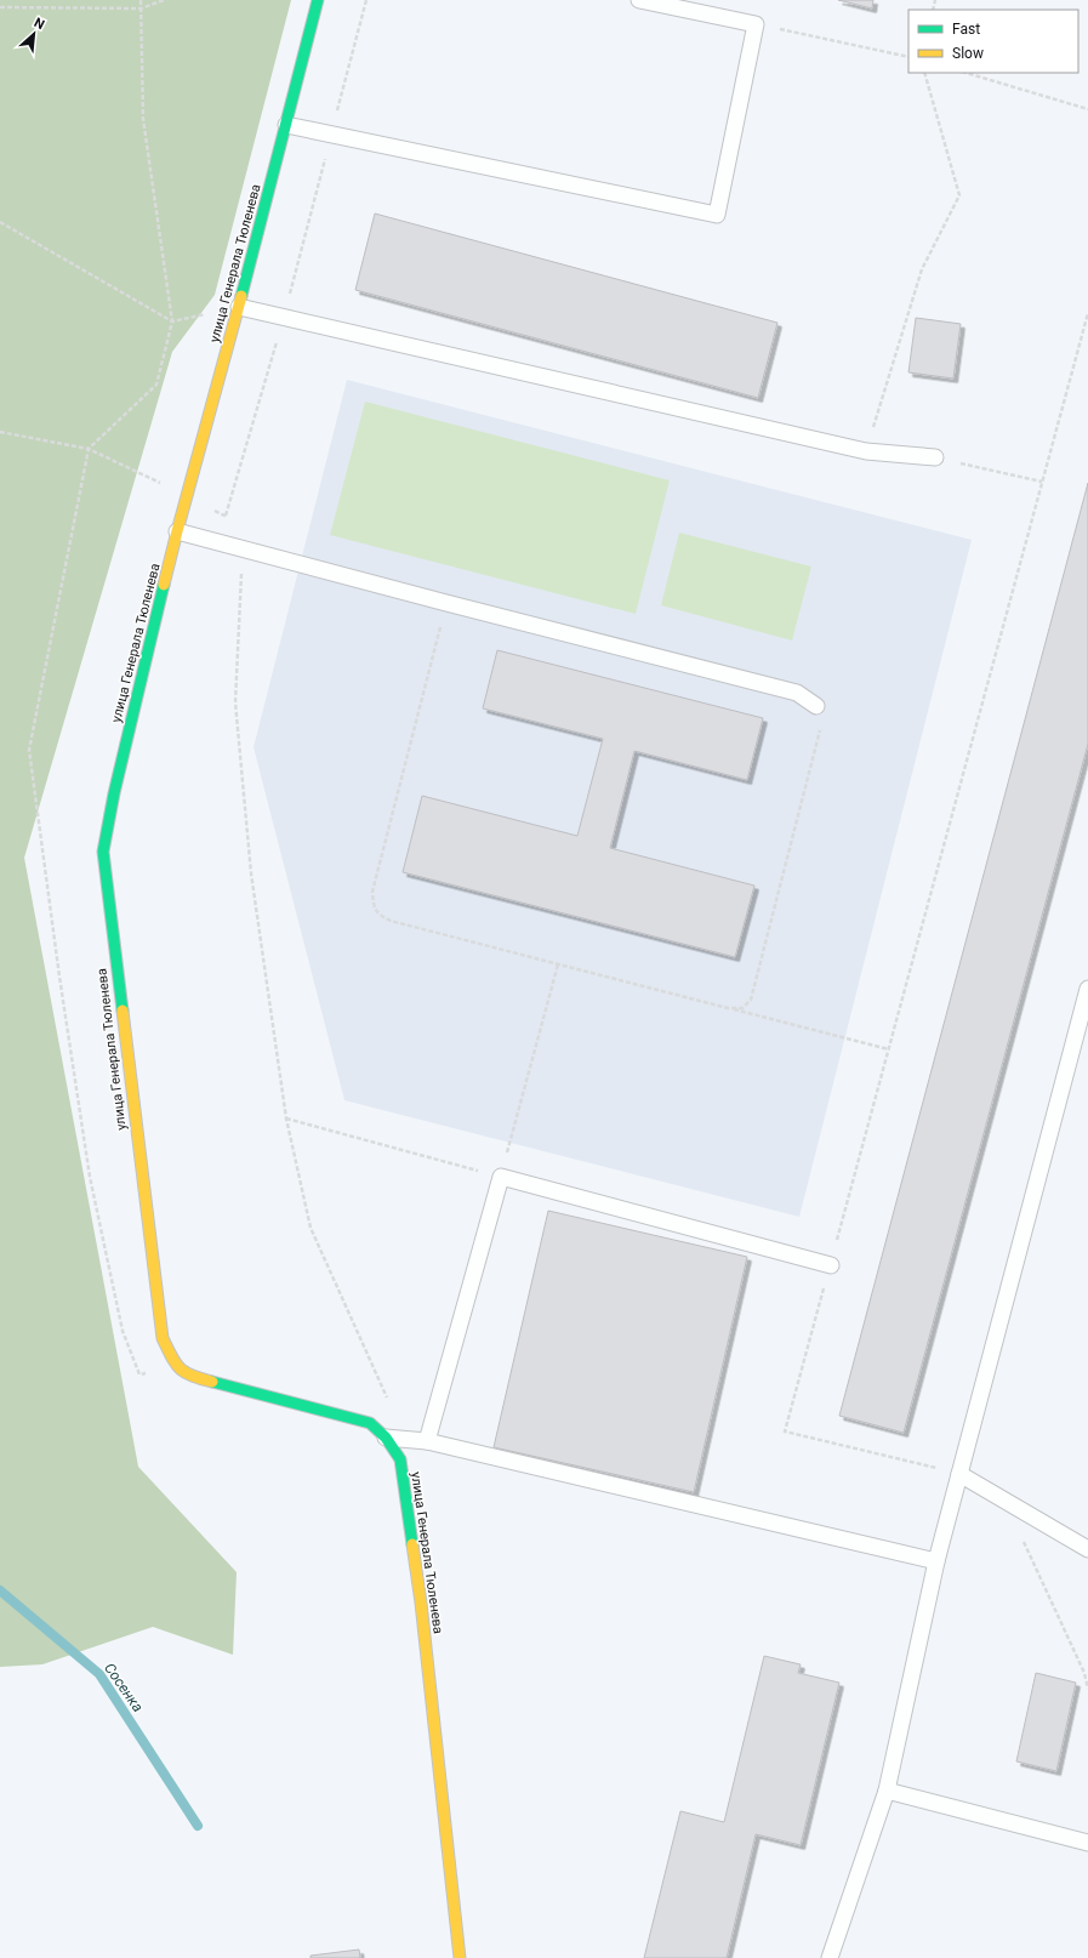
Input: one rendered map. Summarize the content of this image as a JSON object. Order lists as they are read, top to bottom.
{
  "streets": {
    "street": ["улица Генерала Тюленева"]
  },
  "water": ["Сосенка"],
  "legend": ["Fast", "Slow"],
  "north": "top right"
}
